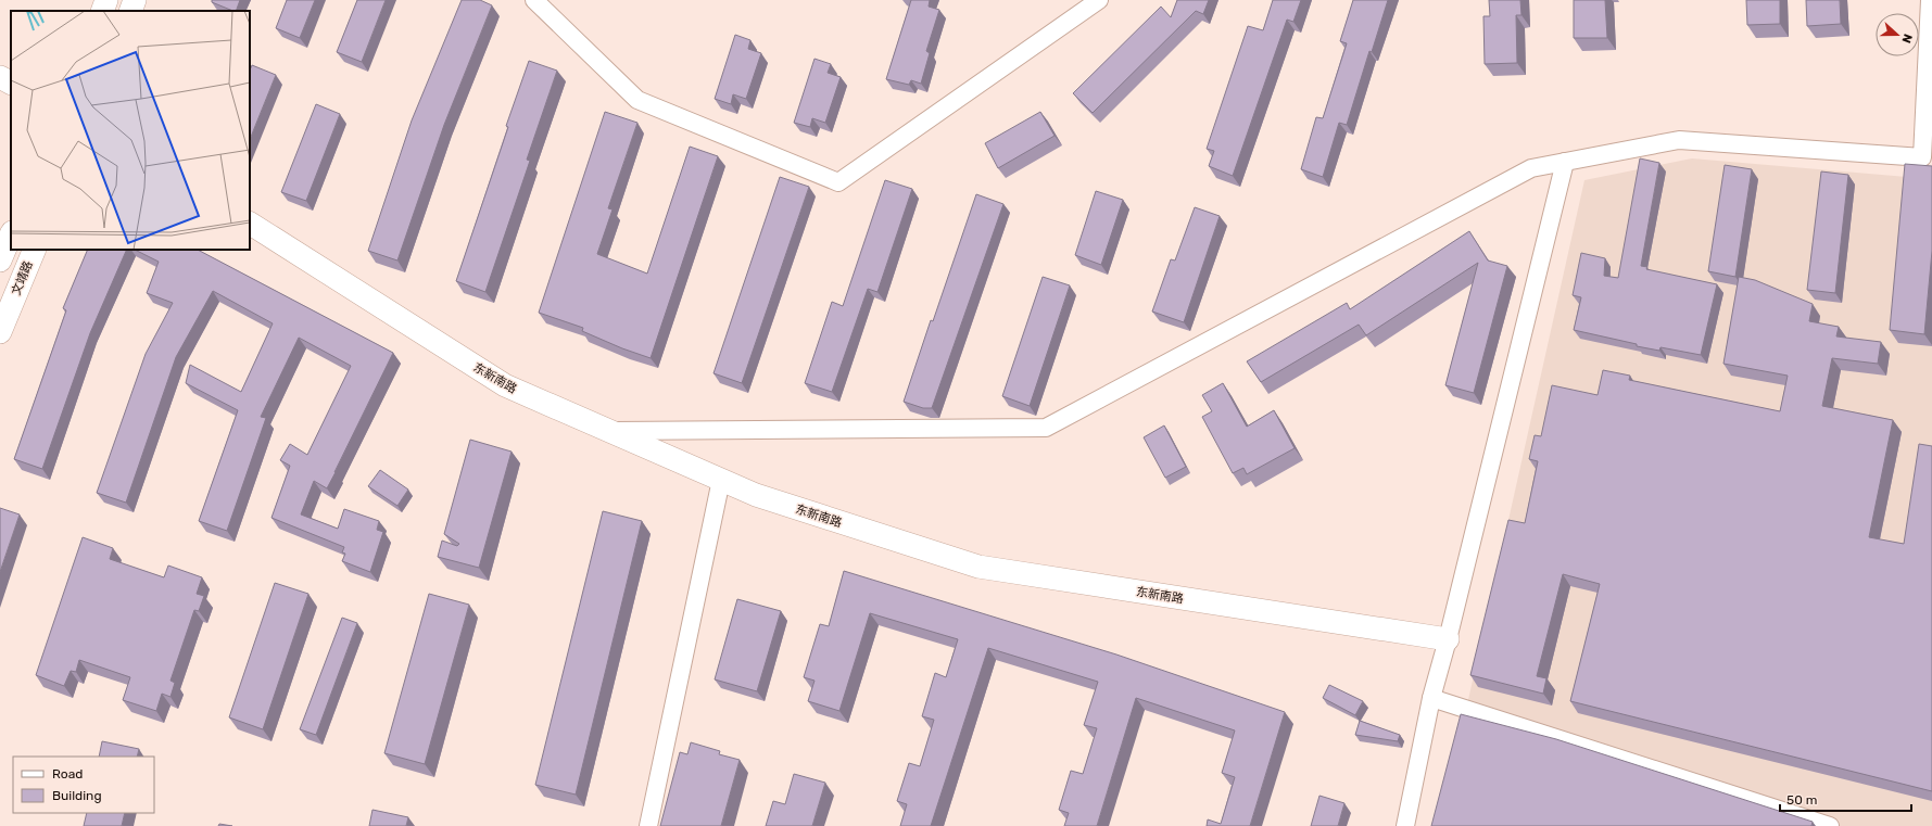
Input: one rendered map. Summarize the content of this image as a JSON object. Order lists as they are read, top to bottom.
{
  "streets": {
    "main road": ["文靖路", "东新南路"]
  },
  "legend": ["Road", "Building"],
  "scale_bar": "50 m",
  "north": "right"
}
